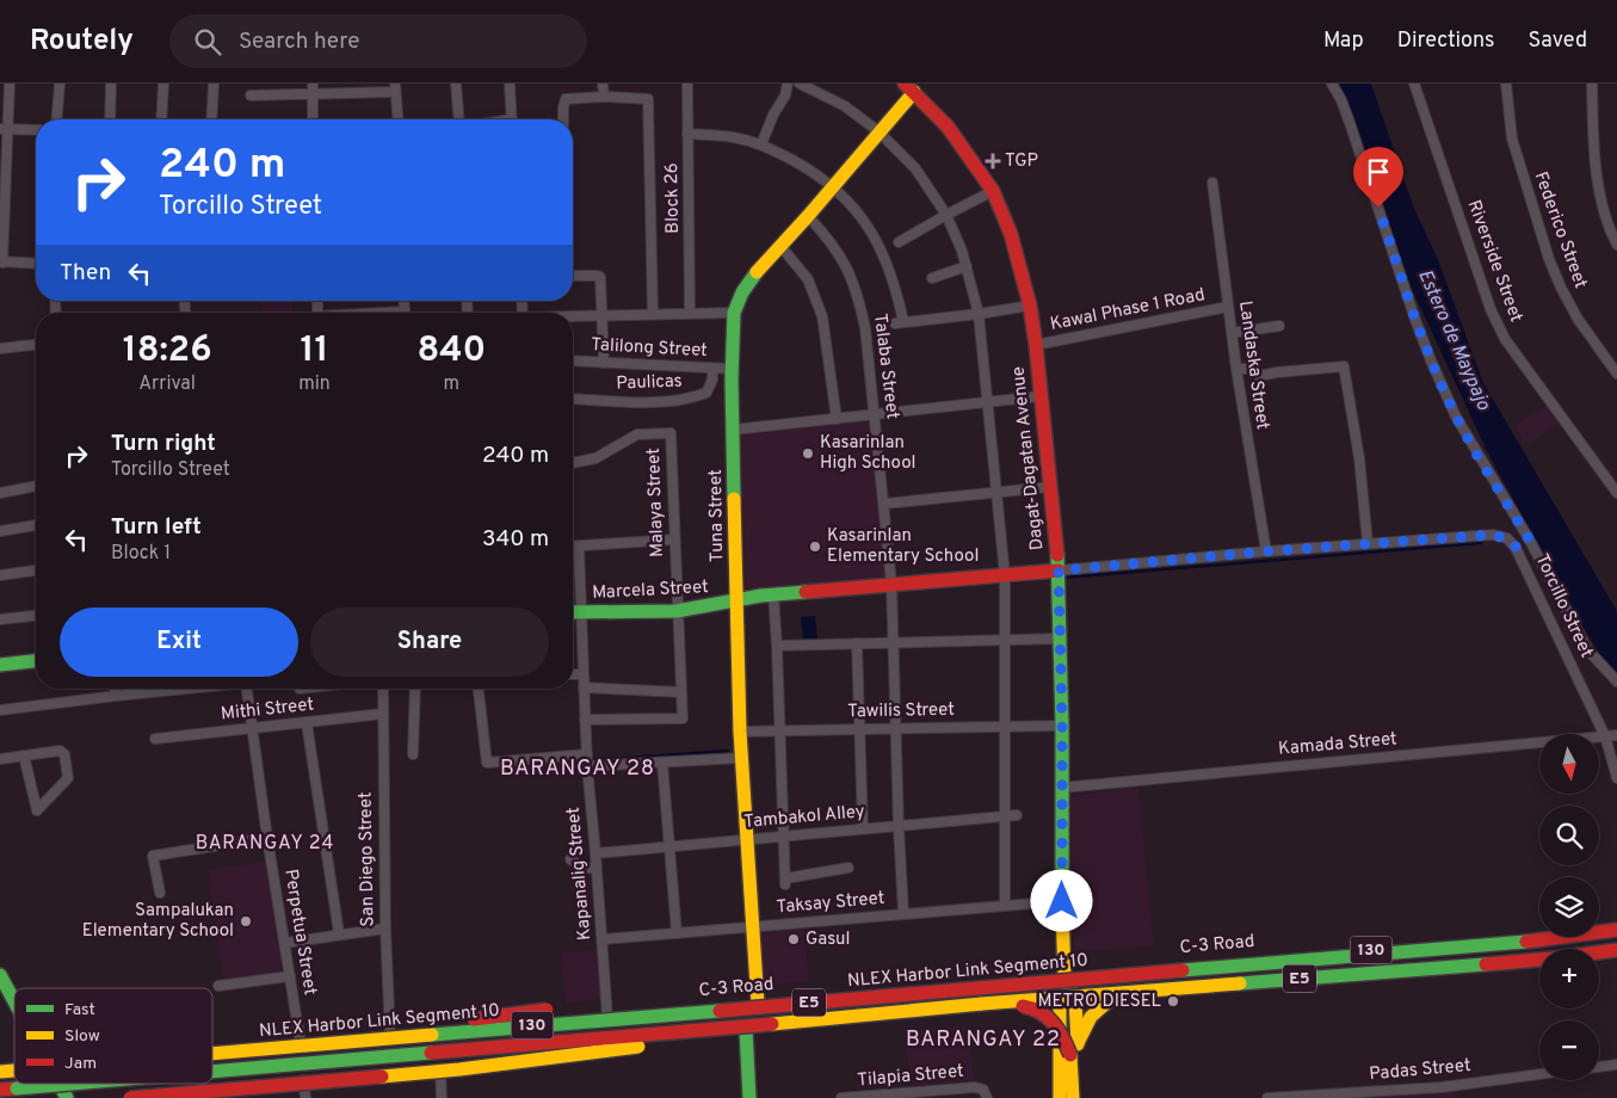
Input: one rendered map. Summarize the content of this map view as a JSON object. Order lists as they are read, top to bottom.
{
  "streets": {
    "main road": [
      "Dagat-Dagatan Avenue",
      "Tuna Street",
      "Marcela Street",
      "Torcillo Street",
      "C-3 Road",
      "130",
      "NLEX Harbor Link Segment 10",
      "E5"
    ],
    "street": [
      "Block 26",
      "Federico Street",
      "Riverside Street",
      "Kawal Phase 1 Road",
      "Talilong Street",
      "Landaska Street",
      "Talaba Street",
      "Paulicas",
      "Malaya Street",
      "Mithi Street",
      "Tawilis Street",
      "Kamada Street",
      "Tambakol Alley",
      "San Diego Street",
      "Kapanalig Street",
      "Taksay Street",
      "Perpetua Street",
      "Padas Street",
      "Tilapia Street"
    ]
  },
  "crossings": [
    ["Kawal Phase 1 Road", "Landaska Street"],
    ["Kawal Phase 1 Road", "Dagat-Dagatan Avenue"],
    ["Talilong Street", "Paulicas"],
    ["Talilong Street", "Tuna Street"],
    ["Landaska Street", "Torcillo Street"],
    ["Talaba Street", "Tuna Street"],
    ["Talaba Street", "Torcillo Street"],
    ["Talaba Street", "Tawilis Street"],
    ["Talaba Street", "Tambakol Alley"],
    ["Talaba Street", "Taksay Street"],
    ["Dagat-Dagatan Avenue", "Tuna Street"],
    ["Dagat-Dagatan Avenue", "Torcillo Street"],
    ["Dagat-Dagatan Avenue", "Tawilis Street"],
    ["Dagat-Dagatan Avenue", "Kamada Street"],
    ["Dagat-Dagatan Avenue", "Taksay Street"],
    ["Dagat-Dagatan Avenue", "C-3 Road"],
    ["Dagat-Dagatan Avenue", "130"],
    ["Malaya Street", "Marcela Street"],
    ["Malaya Street", "Kapanalig Street"],
    ["Tuna Street", "Marcela Street"],
    ["Tuna Street", "Torcillo Street"],
    ["Tuna Street", "Tawilis Street"],
    ["Tuna Street", "Tambakol Alley"],
    ["Tuna Street", "Taksay Street"],
    ["Tuna Street", "C-3 Road"],
    ["Marcela Street", "Torcillo Street"],
    ["Marcela Street", "Kapanalig Street"],
    ["Torcillo Street", "Kamada Street"],
    ["Mithi Street", "San Diego Street"],
    ["Mithi Street", "Perpetua Street"],
    ["Tambakol Alley", "Kapanalig Street"],
    ["San Diego Street", "C-3 Road"],
    ["Kapanalig Street", "Taksay Street"],
    ["Kapanalig Street", "C-3 Road"],
    ["Perpetua Street", "C-3 Road"],
    ["Perpetua Street", "NLEX Harbor Link Segment 10"],
    ["C-3 Road", "NLEX Harbor Link Segment 10"],
    ["130", "NLEX Harbor Link Segment 10"]
  ],
  "districts": ["BARANGAY 28", "BARANGAY 24", "BARANGAY 22"],
  "water": ["Estero de Maypajo"],
  "places": {
    "health": ["TGP"],
    "other": [
      "Kasarinlan High School",
      "Kasarinlan Elementary School",
      "Sampalukan Elementary School",
      "Gasul",
      "METRO DIESEL"
    ]
  },
  "legend": ["Fast", "Slow", "Jam"],
  "north": "bottom",
  "page": {
    "header": "Routely",
    "search": "Search here",
    "nav": ["Map", "Directions", "Saved"],
    "turn": ["240 m", "Torcillo Street"],
    "then": "Then",
    "eta": [
      "18:26",
      "Arrival",
      "11",
      "min",
      "840",
      "m"
    ],
    "list": [
      {
        "name": "Turn right",
        "note": "Torcillo Street",
        "value": "240 m"
      },
      {
        "name": "Turn left",
        "note": "Block 1",
        "value": "340 m"
      }
    ],
    "buttons": ["Exit", "Share"],
    "map_buttons": ["+", "−"]
  }
}
